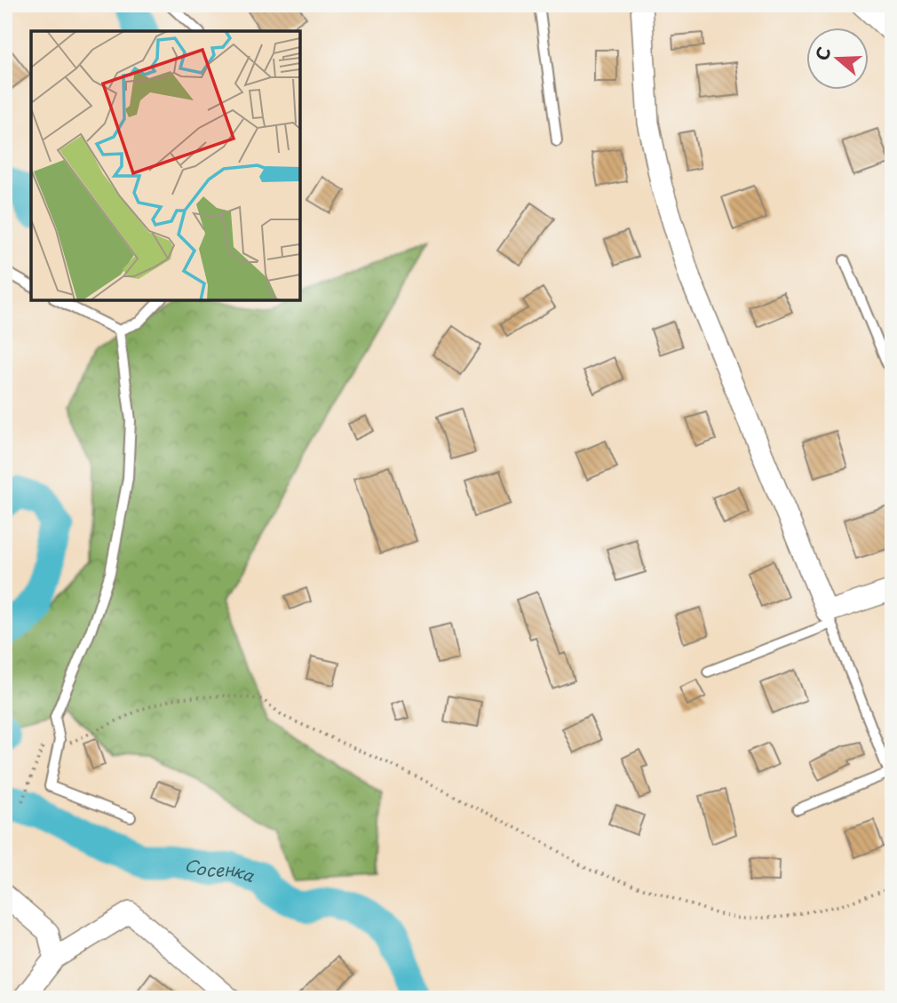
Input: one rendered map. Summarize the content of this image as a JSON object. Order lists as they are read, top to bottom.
{
  "water": ["Сосенка"],
  "north": "left"
}
